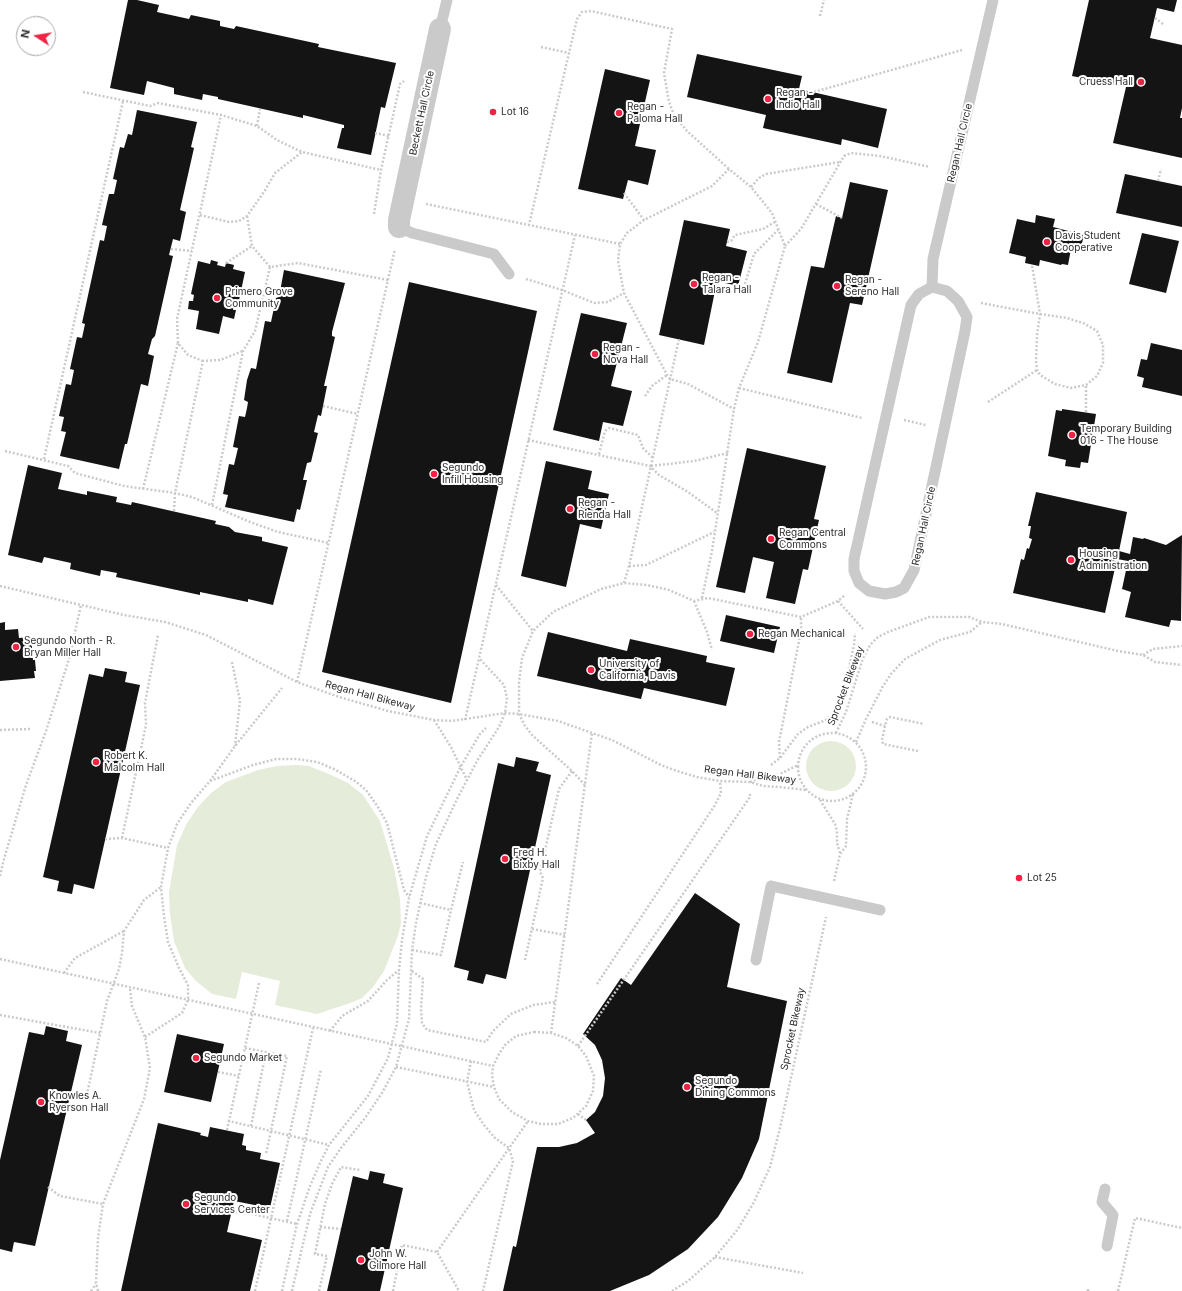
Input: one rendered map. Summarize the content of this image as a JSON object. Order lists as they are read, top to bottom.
{
  "streets": {
    "street": ["Beckett Hall Circle"],
    "lane": ["Regan Hall Circle"],
    "path": ["Sprocket Bikeway", "Regan Hall Bikeway"]
  },
  "crossings": [
    ["Sprocket Bikeway", "Regan Hall Bikeway"]
  ],
  "places": [
    "Cruess Hall",
    "Regan - Indio Hall",
    "Lot 16",
    "Regan - Paloma Hall",
    "Davis Student Cooperative",
    "Regan - Talara Hall",
    "Regan - Sereno Hall",
    "Primero Grove Community",
    "Regan - Nova Hall",
    "Temporary Building 016 - The House",
    "Segundo Infill Housing",
    "Regan - Rienda Hall",
    "Regan Central Commons",
    "Housing Administration",
    "Regan Mechanical",
    "Segundo North - R. Bryan Miller Hall",
    "University of California, Davis",
    "Robert K. Malcolm Hall",
    "Fred H. Bixby Hall",
    "Lot 25",
    "Segundo Market",
    "Segundo Dining Commons",
    "Knowles A. Ryerson Hall",
    "Segundo Services Center",
    "John W. Gilmore Hall"
  ],
  "north": "left"
}
